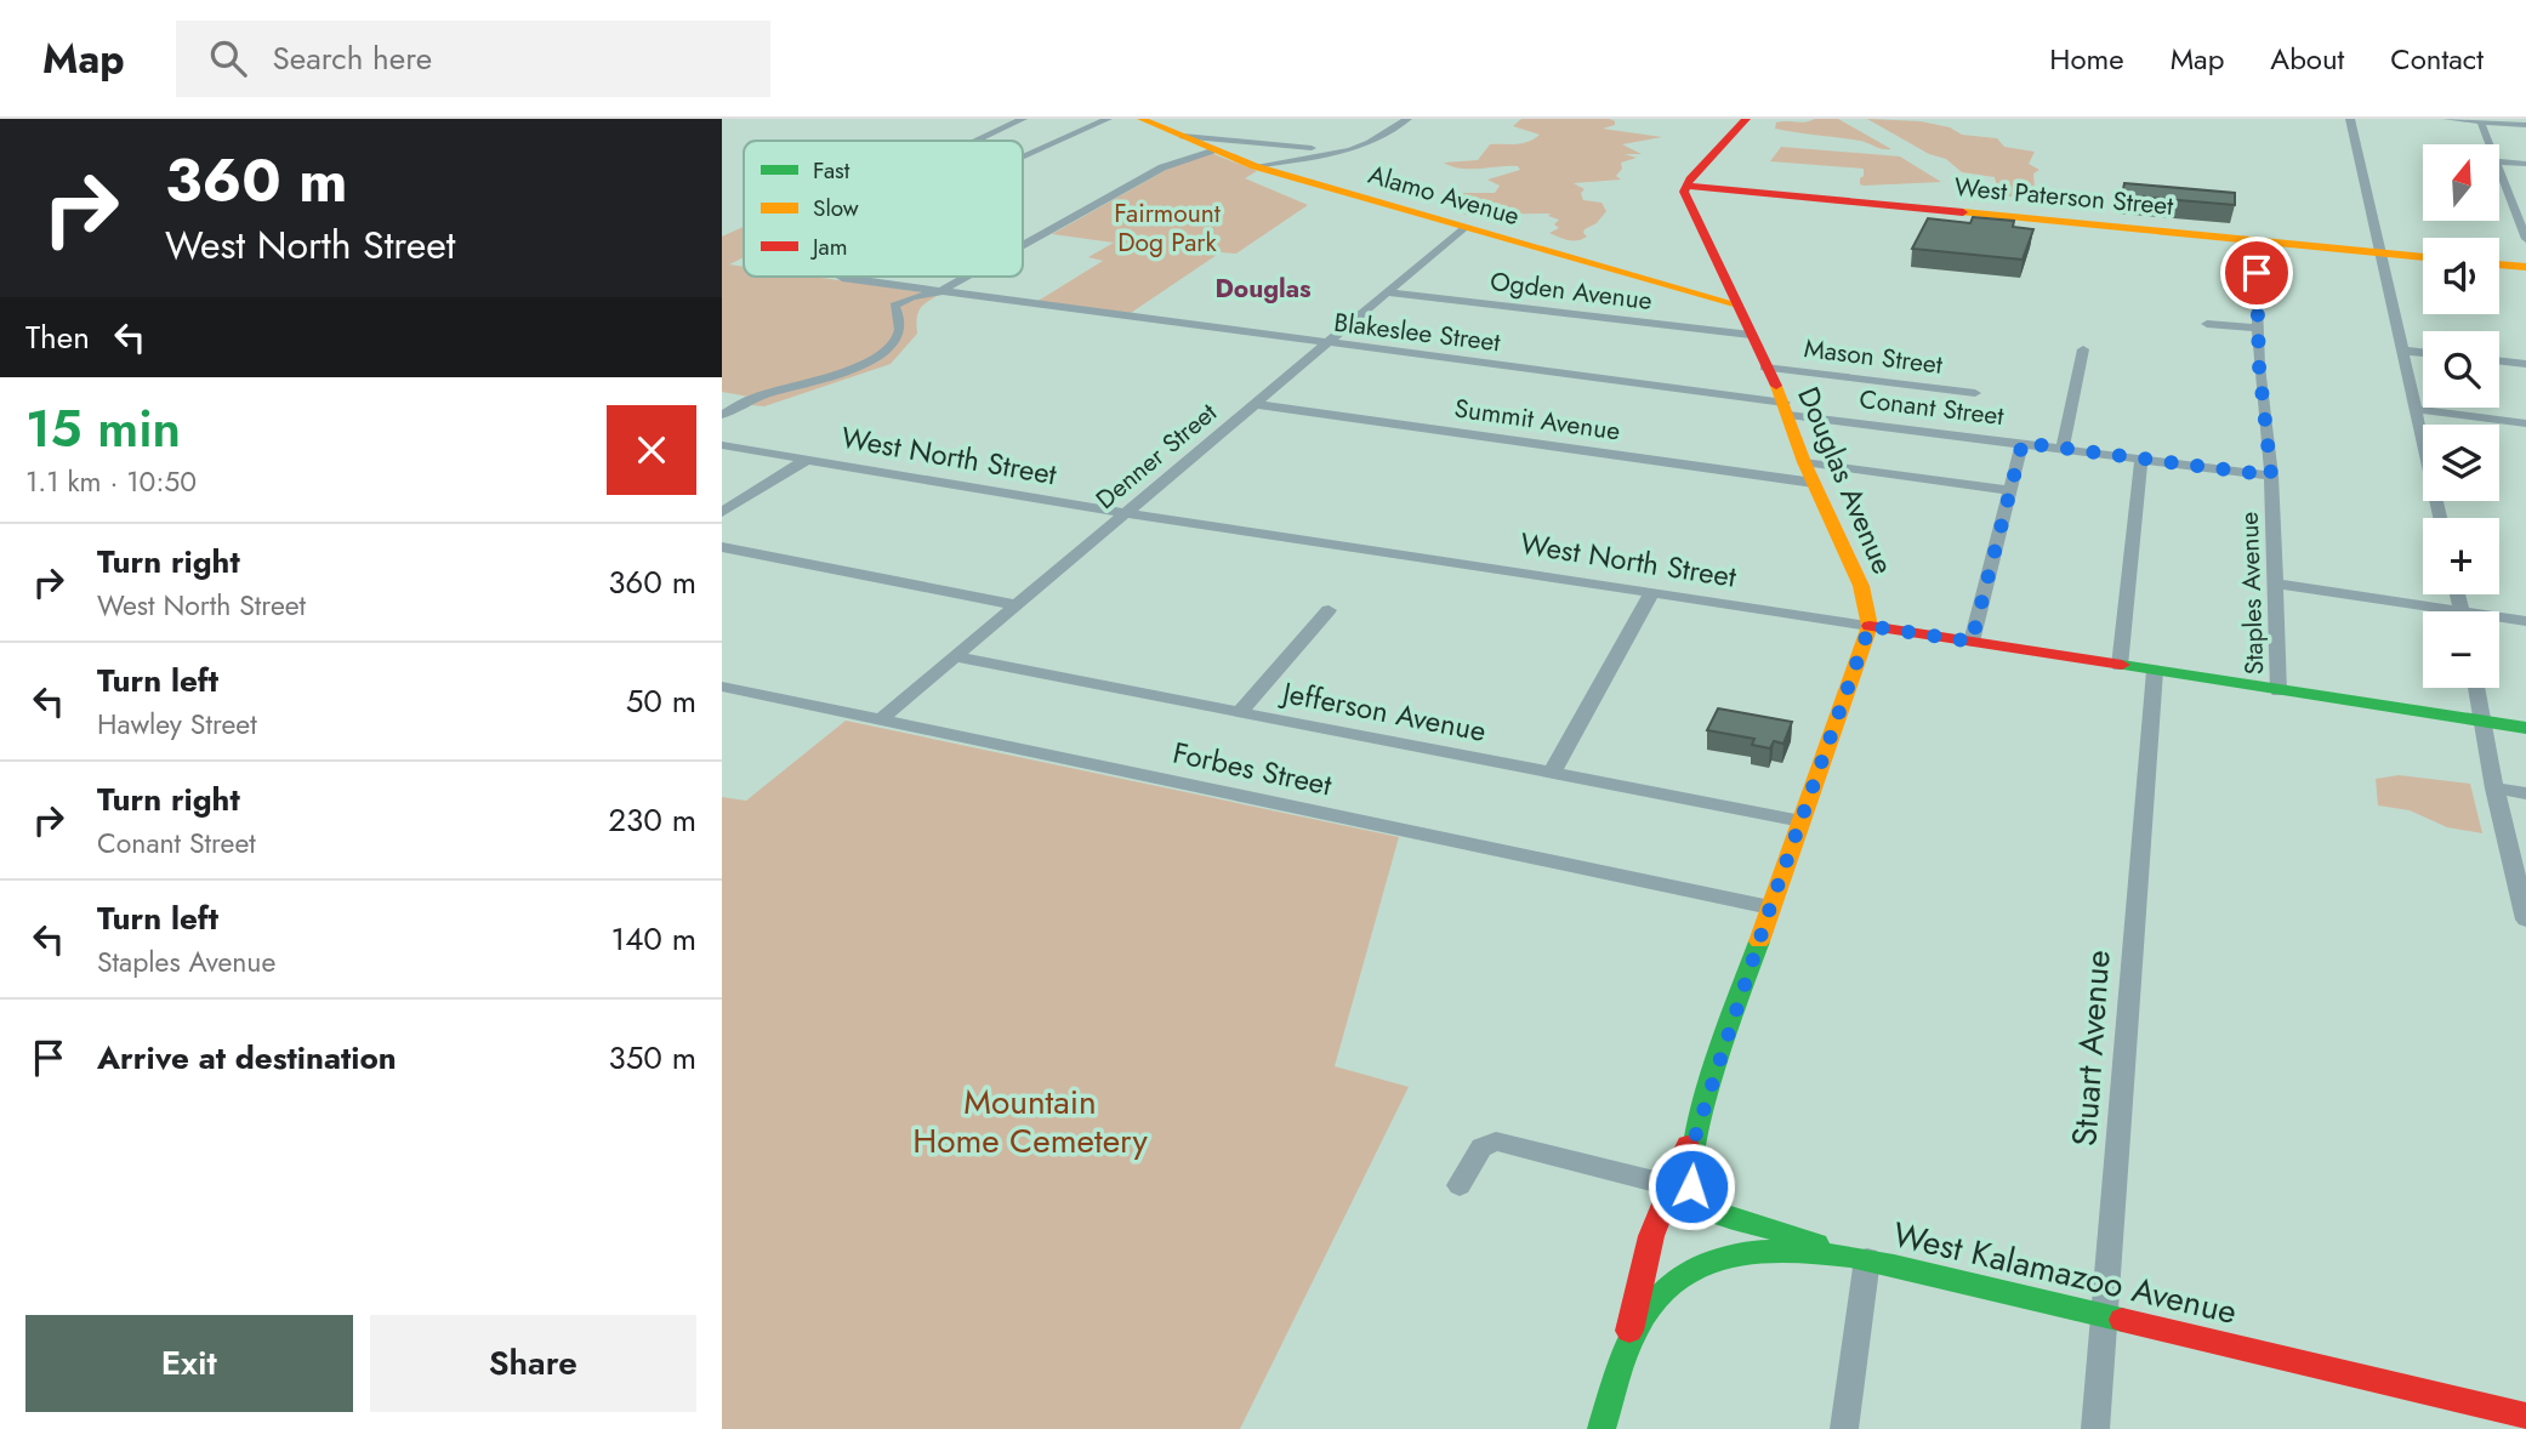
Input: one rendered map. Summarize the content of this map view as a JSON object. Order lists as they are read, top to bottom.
{
  "streets": {
    "street": [
      "Alamo Avenue",
      "West Paterson Street",
      "Ogden Avenue",
      "Blakeslee Street",
      "Mason Street",
      "Conant Street",
      "Summit Avenue",
      "West North Street",
      "Denner Street",
      "Douglas Avenue",
      "Staples Avenue",
      "Jefferson Avenue",
      "Forbes Street",
      "Stuart Avenue",
      "West Kalamazoo Avenue"
    ]
  },
  "crossings": [
    ["Alamo Avenue", "Denner Street"],
    ["Alamo Avenue", "Douglas Avenue"],
    ["West Paterson Street", "Douglas Avenue"],
    ["West Paterson Street", "Staples Avenue"],
    ["Ogden Avenue", "Denner Street"],
    ["Ogden Avenue", "Douglas Avenue"],
    ["Blakeslee Street", "Conant Street"],
    ["Blakeslee Street", "Denner Street"],
    ["Blakeslee Street", "Douglas Avenue"],
    ["Mason Street", "Douglas Avenue"],
    ["Conant Street", "Douglas Avenue"],
    ["Conant Street", "Staples Avenue"],
    ["Summit Avenue", "Denner Street"],
    ["Summit Avenue", "Douglas Avenue"],
    ["West North Street", "Denner Street"],
    ["West North Street", "Douglas Avenue"],
    ["West North Street", "Staples Avenue"],
    ["West North Street", "Stuart Avenue"],
    ["Denner Street", "Jefferson Avenue"],
    ["Denner Street", "Forbes Street"],
    ["Stuart Avenue", "West Kalamazoo Avenue"]
  ],
  "districts": ["Douglas"],
  "parks": ["Fairmount Dog Park", "Mountain Home Cemetery"],
  "legend": ["Fast", "Slow", "Jam"],
  "north": "top",
  "page": {
    "header": "Map",
    "search": "Search here",
    "nav": [
      "Home",
      "Map",
      "About",
      "Contact"
    ],
    "turn": ["360 m", "West North Street"],
    "map_buttons": ["+", "−"],
    "then": "Then",
    "heading": ["15 min", "1.1 km · 10:50"],
    "list": [
      {
        "name": "Turn right",
        "note": "West North Street",
        "value": "360 m"
      },
      {
        "name": "Turn left",
        "note": "Hawley Street",
        "value": "50 m"
      },
      {
        "name": "Turn right",
        "note": "Conant Street",
        "value": "230 m"
      },
      {
        "name": "Turn left",
        "note": "Staples Avenue",
        "value": "140 m"
      },
      {
        "name": "Arrive at destination",
        "value": "350 m"
      }
    ],
    "buttons": ["Exit", "Share"]
  }
}
